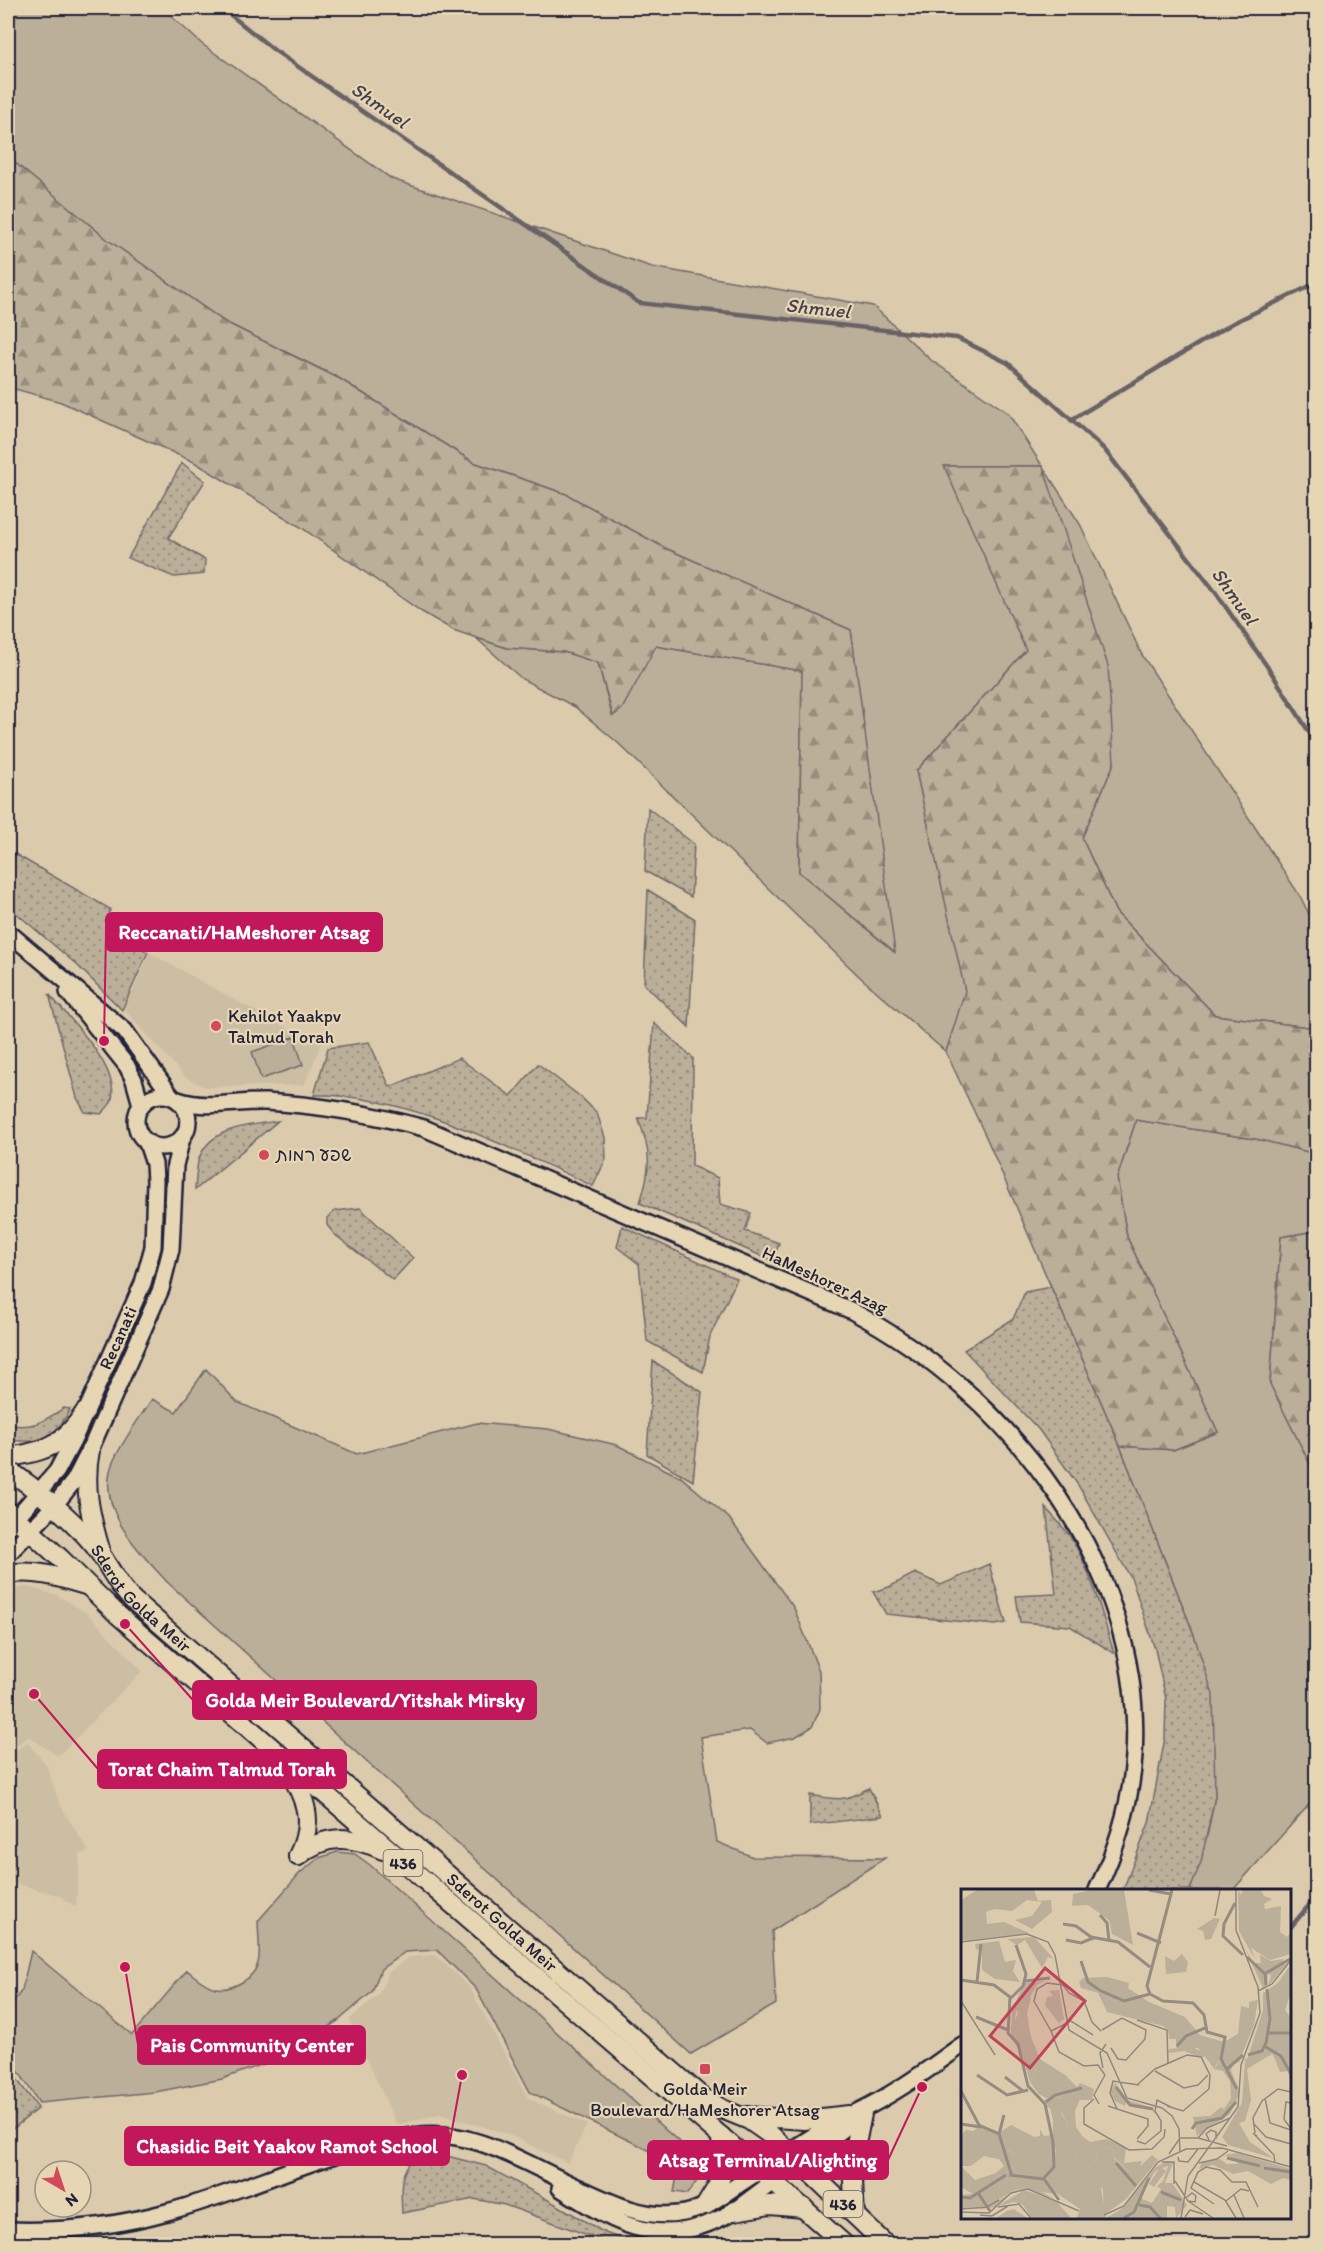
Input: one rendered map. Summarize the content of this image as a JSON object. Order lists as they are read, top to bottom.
{
  "streets": {
    "main road": ["Sderot Golda Meir", "436"],
    "street": ["HaMeshorer Azag", "Recanati"]
  },
  "crossings": [
    ["HaMeshorer Azag", "Recanati"],
    ["Recanati", "Sderot Golda Meir"],
    ["Sderot Golda Meir", "436"]
  ],
  "water": ["Shmuel"],
  "places": {
    "other": [
      "Kehilot Yaakpv Talmud Torah",
      "Reccanati/HaMeshorer Atsag",
      "שפע רמות",
      "Golda Meir Boulevard/Yitshak Mirsky",
      "Torat Chaim Talmud Torah",
      "Pais Community Center",
      "Chasidic Beit Yaakov Ramot School",
      "Atsag Terminal/Alighting"
    ],
    "transit": ["Golda Meir Boulevard/HaMeshorer Atsag"]
  },
  "north": "bottom right"
}
